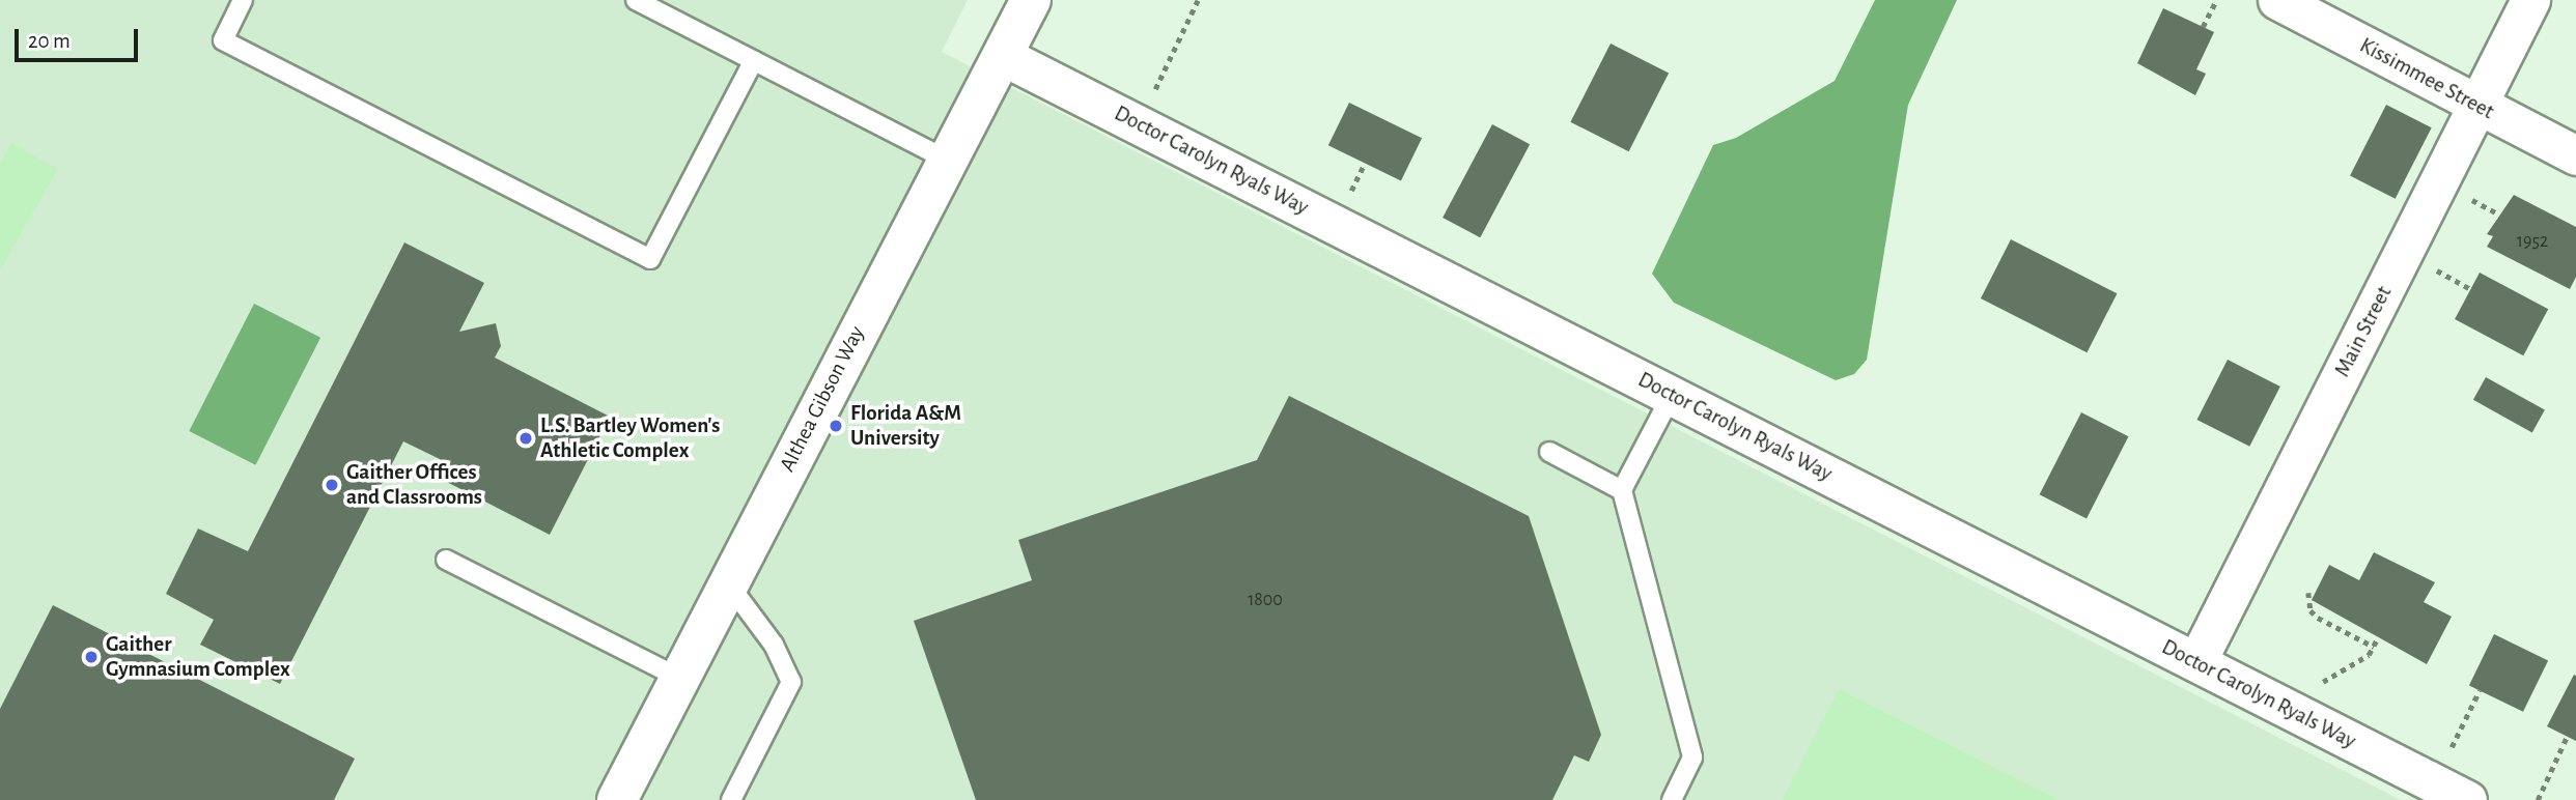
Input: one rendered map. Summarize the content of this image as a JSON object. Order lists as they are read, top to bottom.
{
  "streets": {
    "street": [
      "Kissimmee Street",
      "Doctor Carolyn Ryals Way",
      "Main Street",
      "Althea Gibson Way"
    ]
  },
  "crossings": [
    ["Kissimmee Street", "Main Street"],
    ["Doctor Carolyn Ryals Way", "Main Street"],
    ["Doctor Carolyn Ryals Way", "Althea Gibson Way"]
  ],
  "places": [
    "Florida A&M University",
    "L.S. Bartley Women's Athletic Complex",
    "Gaither Offices and Classrooms",
    "Gaither Gymnasium Complex"
  ],
  "house_numbers": ["1952", "1800"],
  "scale_bar": "20 m"
}
